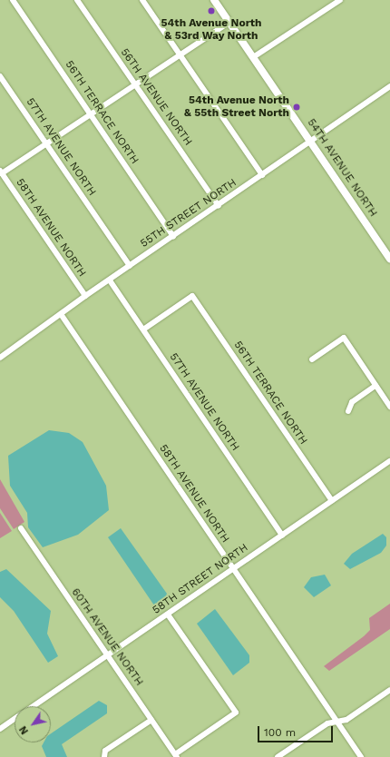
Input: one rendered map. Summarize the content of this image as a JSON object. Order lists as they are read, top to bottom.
{
  "streets": {
    "main road": ["54TH AVENUE NORTH"],
    "street": [
      "56TH AVENUE NORTH",
      "56TH TERRACE NORTH",
      "57TH AVENUE NORTH",
      "55TH STREET NORTH",
      "58TH AVENUE NORTH",
      "58TH STREET NORTH",
      "60TH AVENUE NORTH"
    ]
  },
  "crossings": [
    ["56TH AVENUE NORTH", "55TH STREET NORTH"],
    ["56TH TERRACE NORTH", "57TH AVENUE NORTH"],
    ["56TH TERRACE NORTH", "55TH STREET NORTH"],
    ["56TH TERRACE NORTH", "58TH STREET NORTH"],
    ["57TH AVENUE NORTH", "55TH STREET NORTH"],
    ["57TH AVENUE NORTH", "58TH STREET NORTH"],
    ["54TH AVENUE NORTH", "55TH STREET NORTH"],
    ["55TH STREET NORTH", "58TH AVENUE NORTH"],
    ["58TH AVENUE NORTH", "58TH STREET NORTH"],
    ["58TH STREET NORTH", "60TH AVENUE NORTH"]
  ],
  "places": ["54th Avenue North & 53rd Way North", "54th Avenue North & 55th Street North"],
  "scale_bar": "100 m",
  "north": "bottom left"
}
